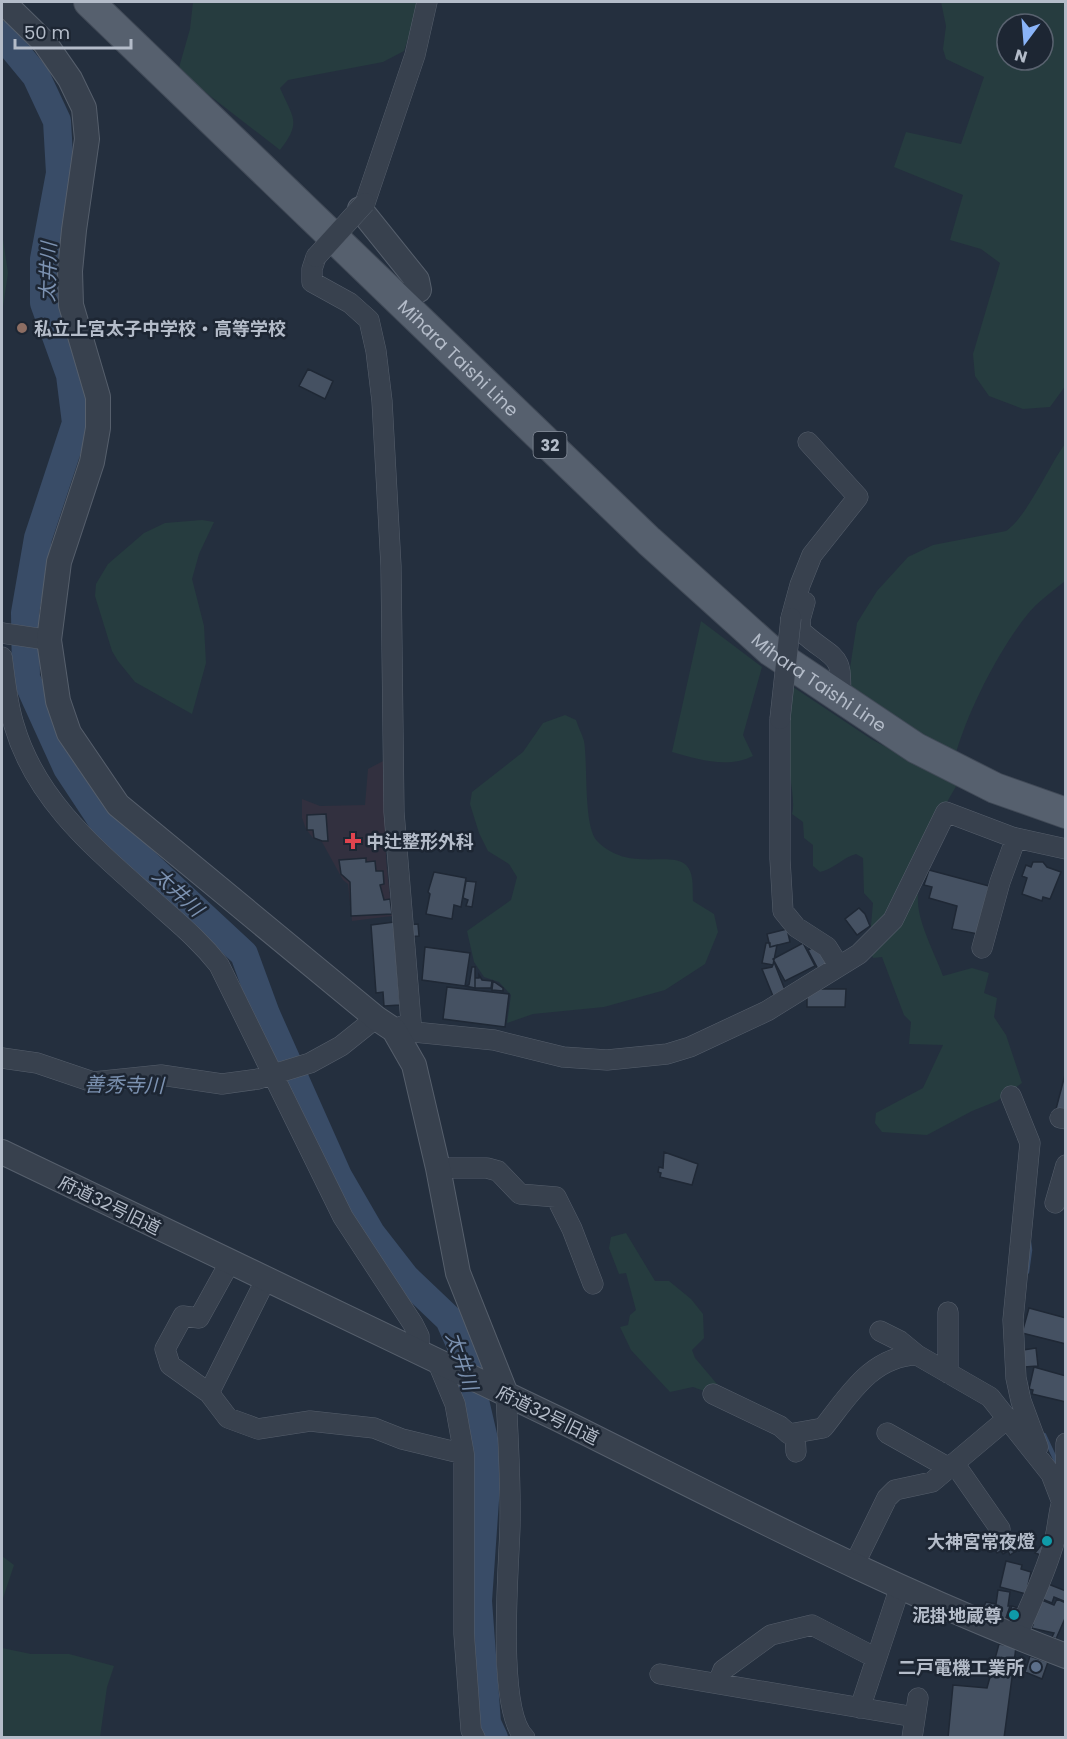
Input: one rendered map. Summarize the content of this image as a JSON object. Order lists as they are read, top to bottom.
{
  "streets": {
    "main road": ["Mihara Taishi Line", "32"],
    "street": ["府道32号旧道"]
  },
  "water": ["太井川", "善秀寺川"],
  "places": {
    "other": [
      "私立上宮太子中学校・高等学校",
      "大神宮常夜燈",
      "泥掛地蔵尊",
      "二戸電機工業所"
    ],
    "health": ["中辻整形外科"]
  },
  "scale_bar": "50 m",
  "north": "bottom"
}
